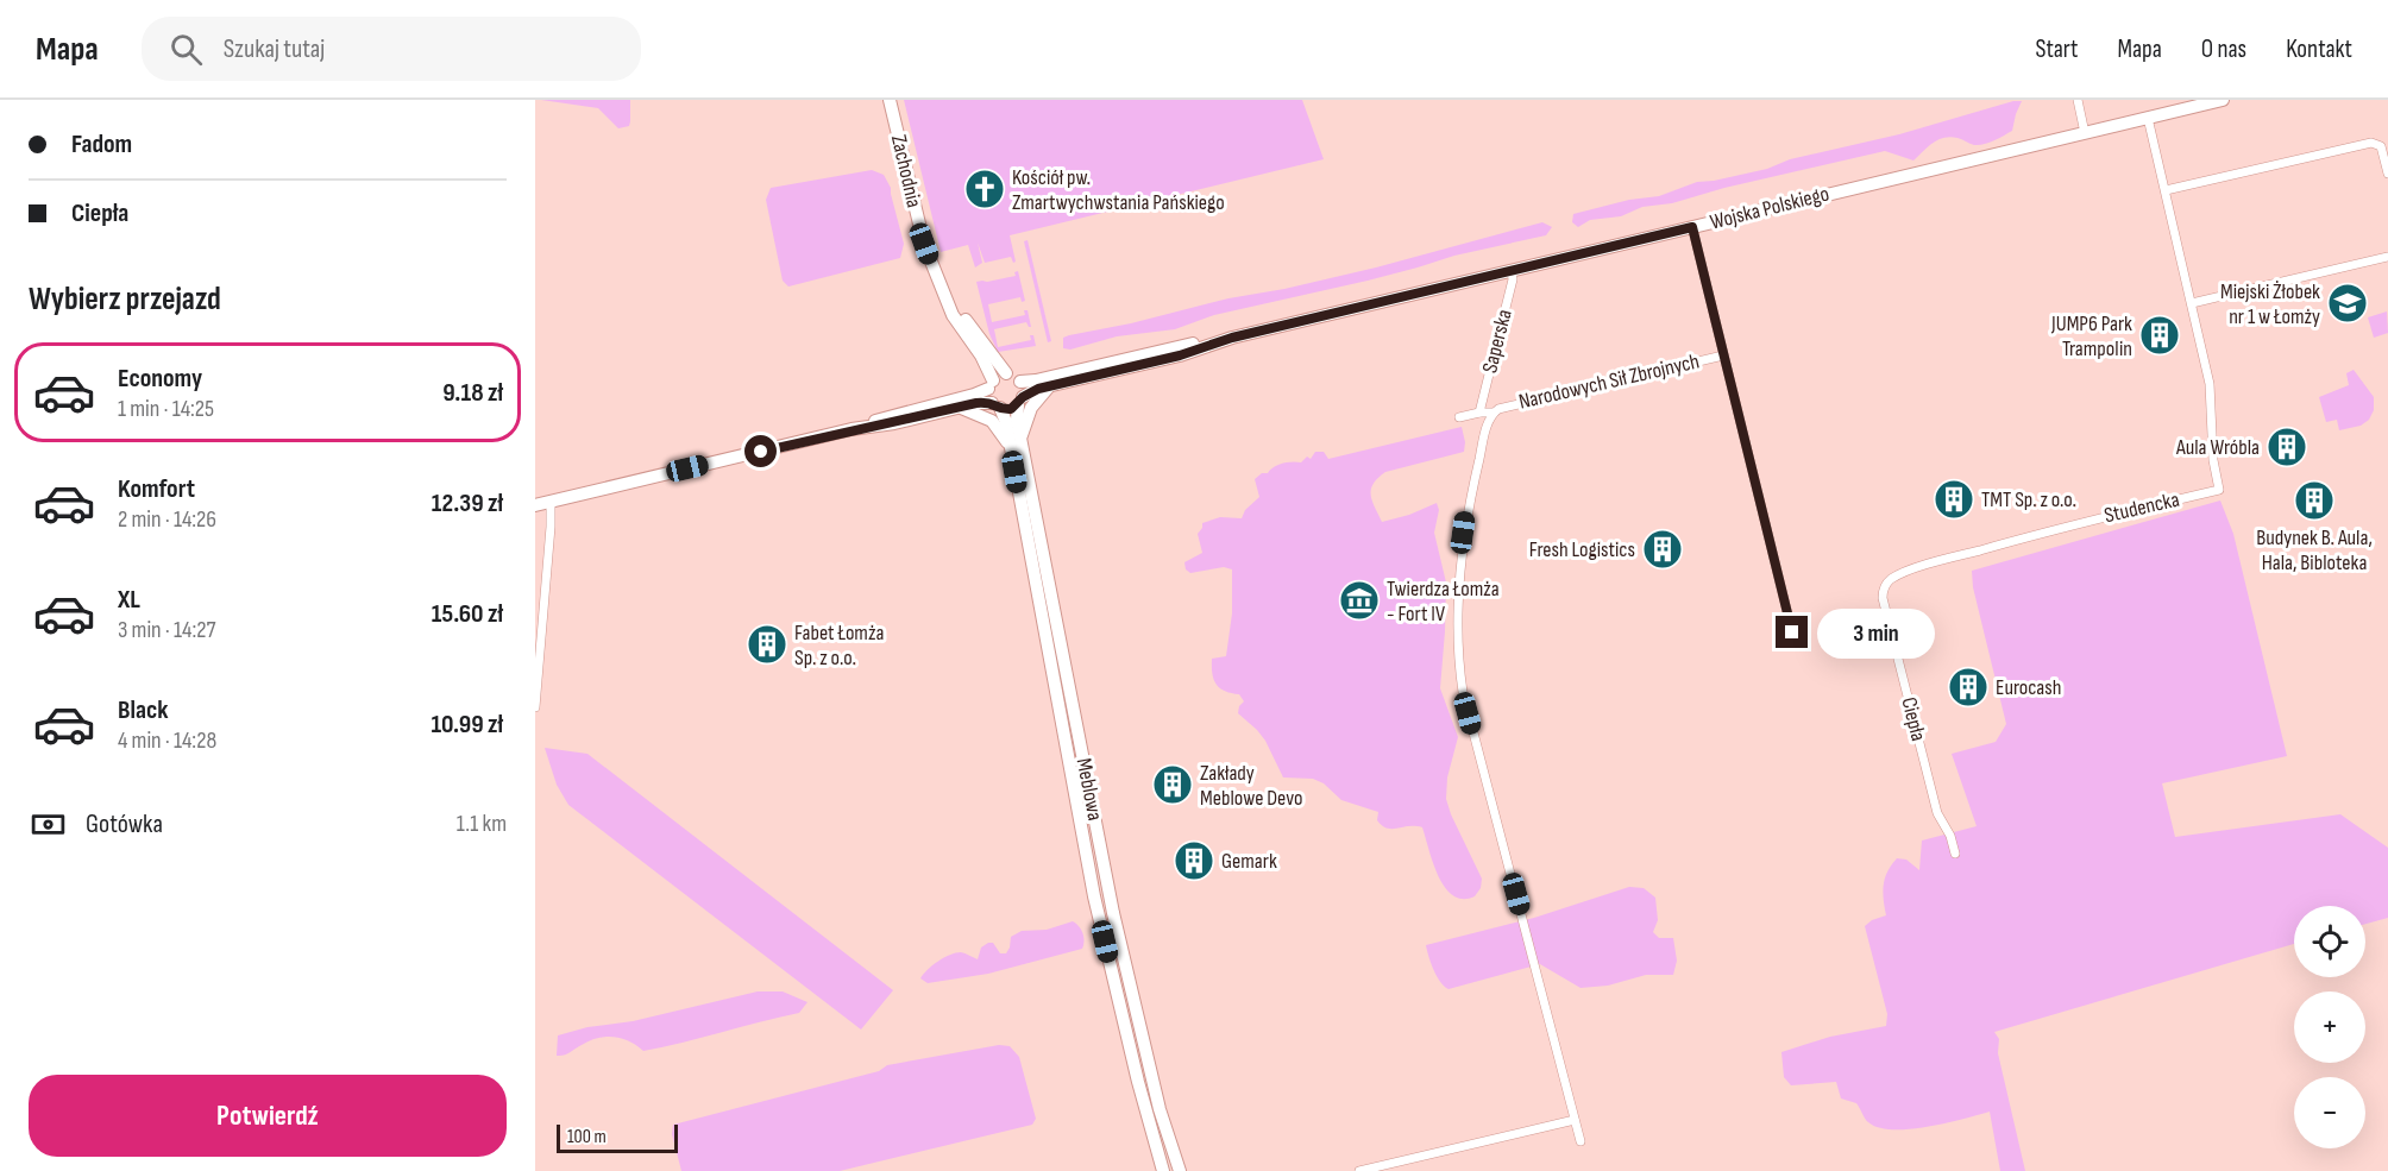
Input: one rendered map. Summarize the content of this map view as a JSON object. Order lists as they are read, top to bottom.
{
  "streets": {
    "main road": ["Zachodnia", "Wojska Polskiego", "Meblowa"],
    "street": [
      "Saperska",
      "Narodowych Sił Zbrojnych",
      "Studencka",
      "Ciepła"
    ]
  },
  "crossings": [
    ["Zachodnia", "Wojska Polskiego"],
    ["Zachodnia", "Meblowa"],
    ["Wojska Polskiego", "Saperska"],
    ["Wojska Polskiego", "Studencka"],
    ["Wojska Polskiego", "Meblowa"],
    ["Studencka", "Ciepła"]
  ],
  "places": {
    "church": ["Kościół pw. Zmartwychwstania Pańskiego"],
    "school or university": ["Miejski Żłobek nr 1 w Łomży"],
    "building": [
      "JUMP6 Park Trampolin",
      "Aula Wróbla",
      "TMT Sp. z o.o.",
      "Budynek B. Aula, Hala, Bibloteka",
      "Fresh Logistics",
      "Fabet Łomża Sp. z o.o.",
      "Eurocash",
      "Zakłady Meblowe Devo",
      "Gemark"
    ],
    "museum": ["Twierdza Łomża - Fort IV"]
  },
  "scale_bar": "100 m",
  "page": {
    "header": "Mapa",
    "search": "Szukaj tutaj",
    "nav": [
      "Start",
      "Mapa",
      "O nas",
      "Kontakt"
    ],
    "banner": ["Fadom", "Ciepła"],
    "heading": "Wybierz przejazd",
    "list": [
      {
        "name": "Economy",
        "note": "1 min · 14:25",
        "value": "9.18 zł"
      },
      {
        "name": "Komfort",
        "note": "2 min · 14:26",
        "value": "12.39 zł"
      },
      {
        "name": "XL",
        "note": "3 min · 14:27",
        "value": "15.60 zł"
      },
      {
        "name": "Black",
        "note": "4 min · 14:28",
        "value": "10.99 zł"
      }
    ],
    "bubble": "3 min",
    "pay": ["Gotówka", "1.1 km"],
    "map_buttons": ["+", "−"],
    "buttons": "Potwierdź",
    "scale": "100 m"
  }
}
